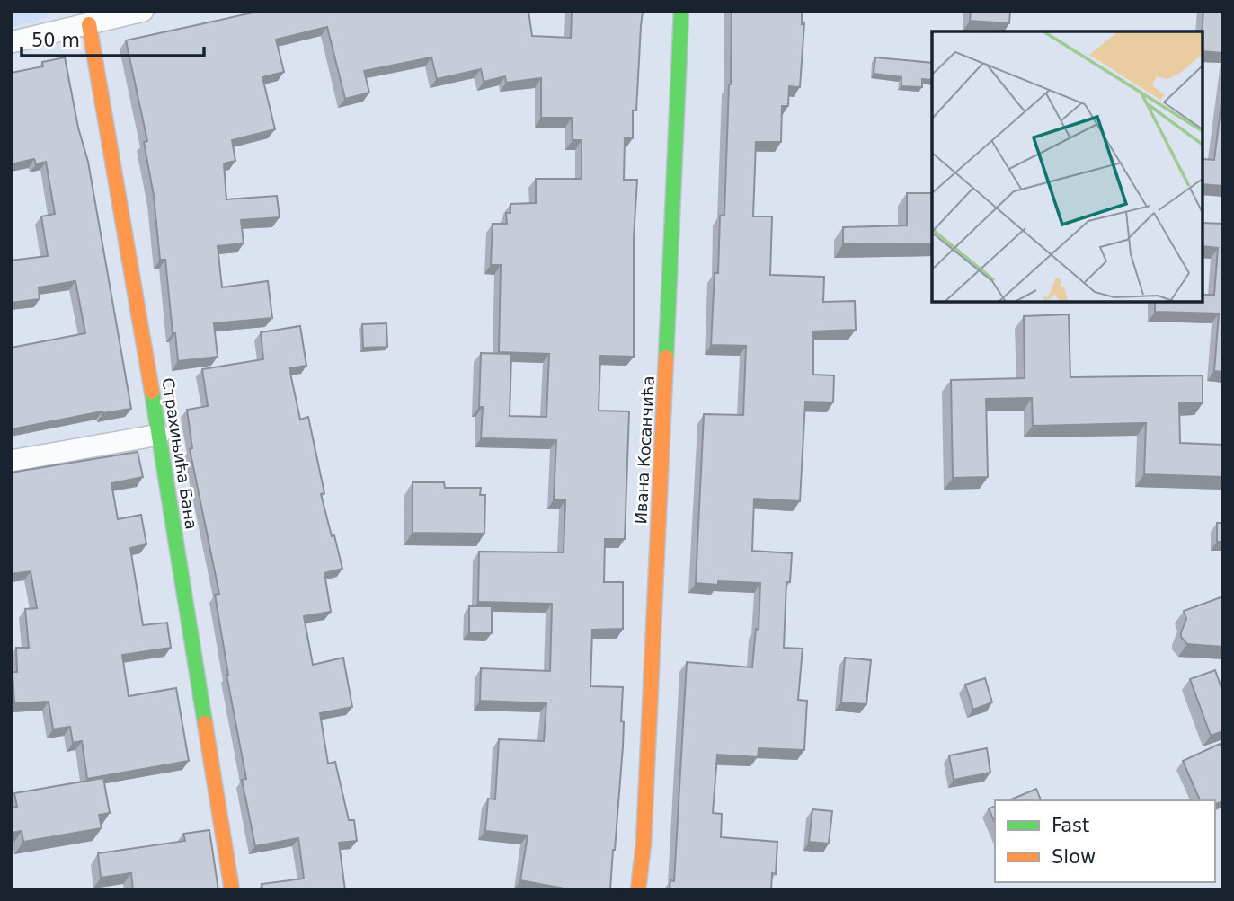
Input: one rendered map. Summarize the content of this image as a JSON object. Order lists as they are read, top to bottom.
{
  "streets": {
    "street": ["Ивана Косанчића", "Страхињића Бана"]
  },
  "legend": ["Fast", "Slow"],
  "scale_bar": "50 m"
}
